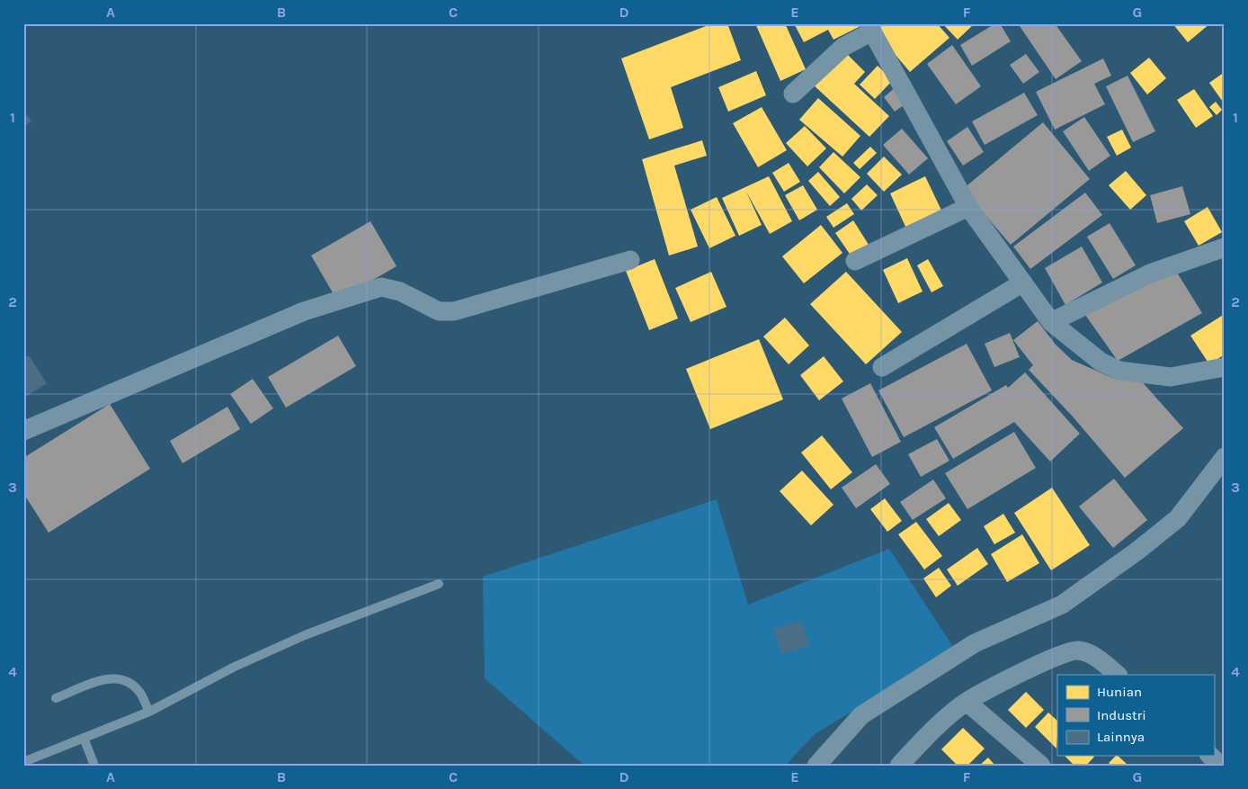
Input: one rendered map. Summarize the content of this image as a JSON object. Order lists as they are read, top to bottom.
{
  "legend": ["Hunian", "Industri", "Lainnya"],
  "grid": {
    "columns": [
      "A",
      "B",
      "C",
      "D",
      "E",
      "F",
      "G"
    ],
    "rows": [
      "1",
      "2",
      "3",
      "4"
    ]
  }
}
